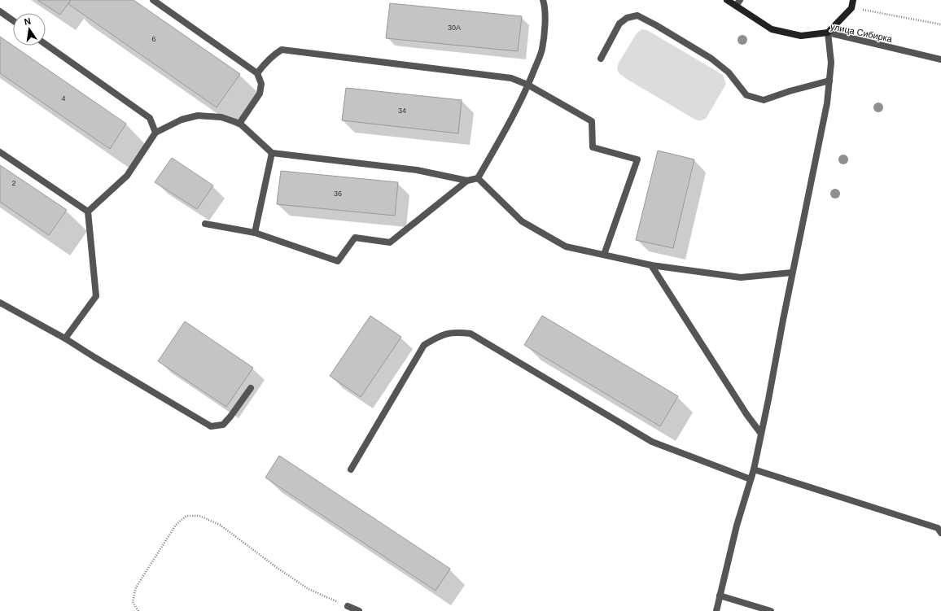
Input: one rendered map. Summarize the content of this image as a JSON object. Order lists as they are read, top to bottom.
{
  "streets": {
    "street": ["улица Сибирка"]
  },
  "house_numbers": [
    "30А",
    "6",
    "4",
    "34",
    "2",
    "36"
  ],
  "north": "top"
}
